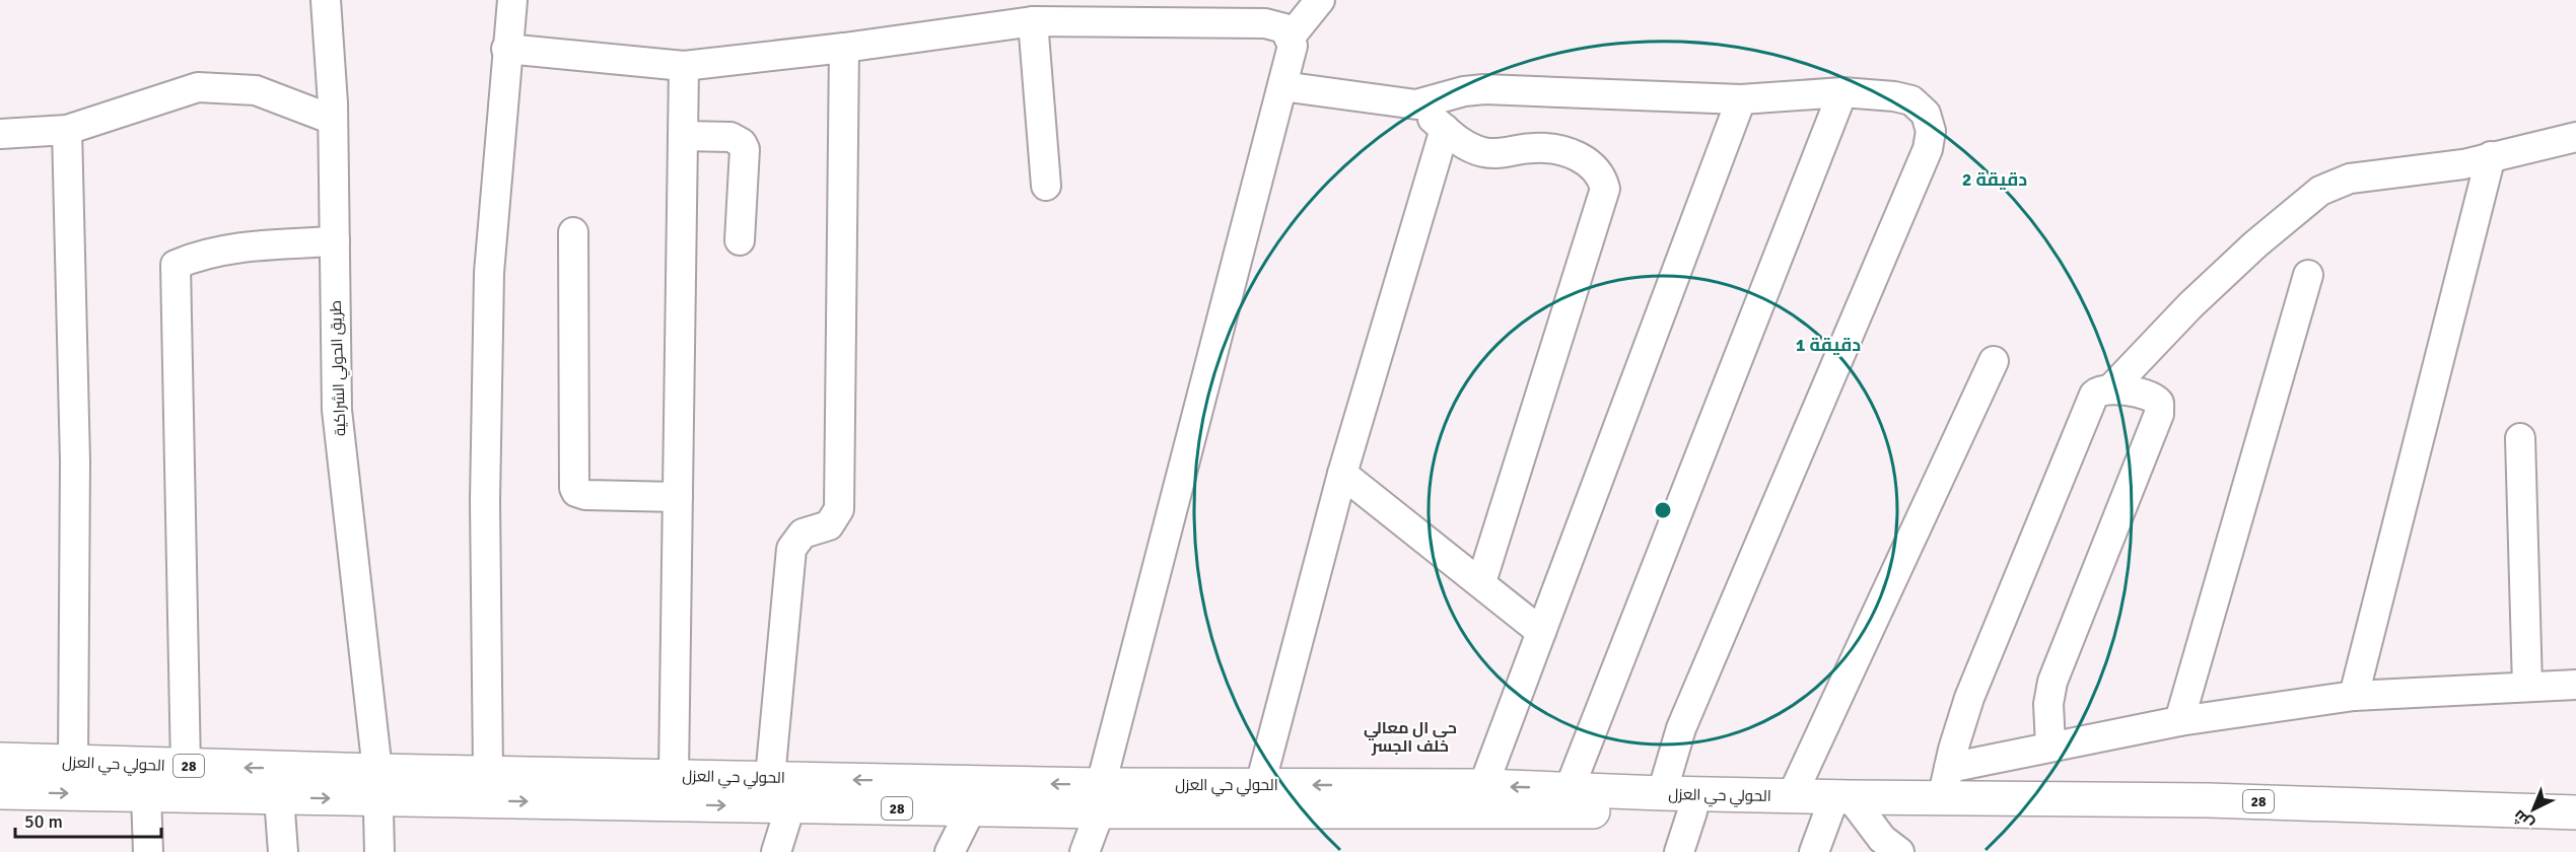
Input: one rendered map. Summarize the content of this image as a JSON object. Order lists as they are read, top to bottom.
{
  "streets": {
    "highway": ["الحولي حي العزل", "28"],
    "street": ["طريق الحولي الشراكية"]
  },
  "crossings": [
    ["طريق الحولي الشراكية", "الحولي حي العزل"],
    ["الحولي حي العزل", "28"]
  ],
  "districts": ["حي ال معالي خلف الجسر"],
  "scale_bar": "50 m",
  "north": "bottom left",
  "rings": ["2 دقيقة", "1 دقيقة"]
}
